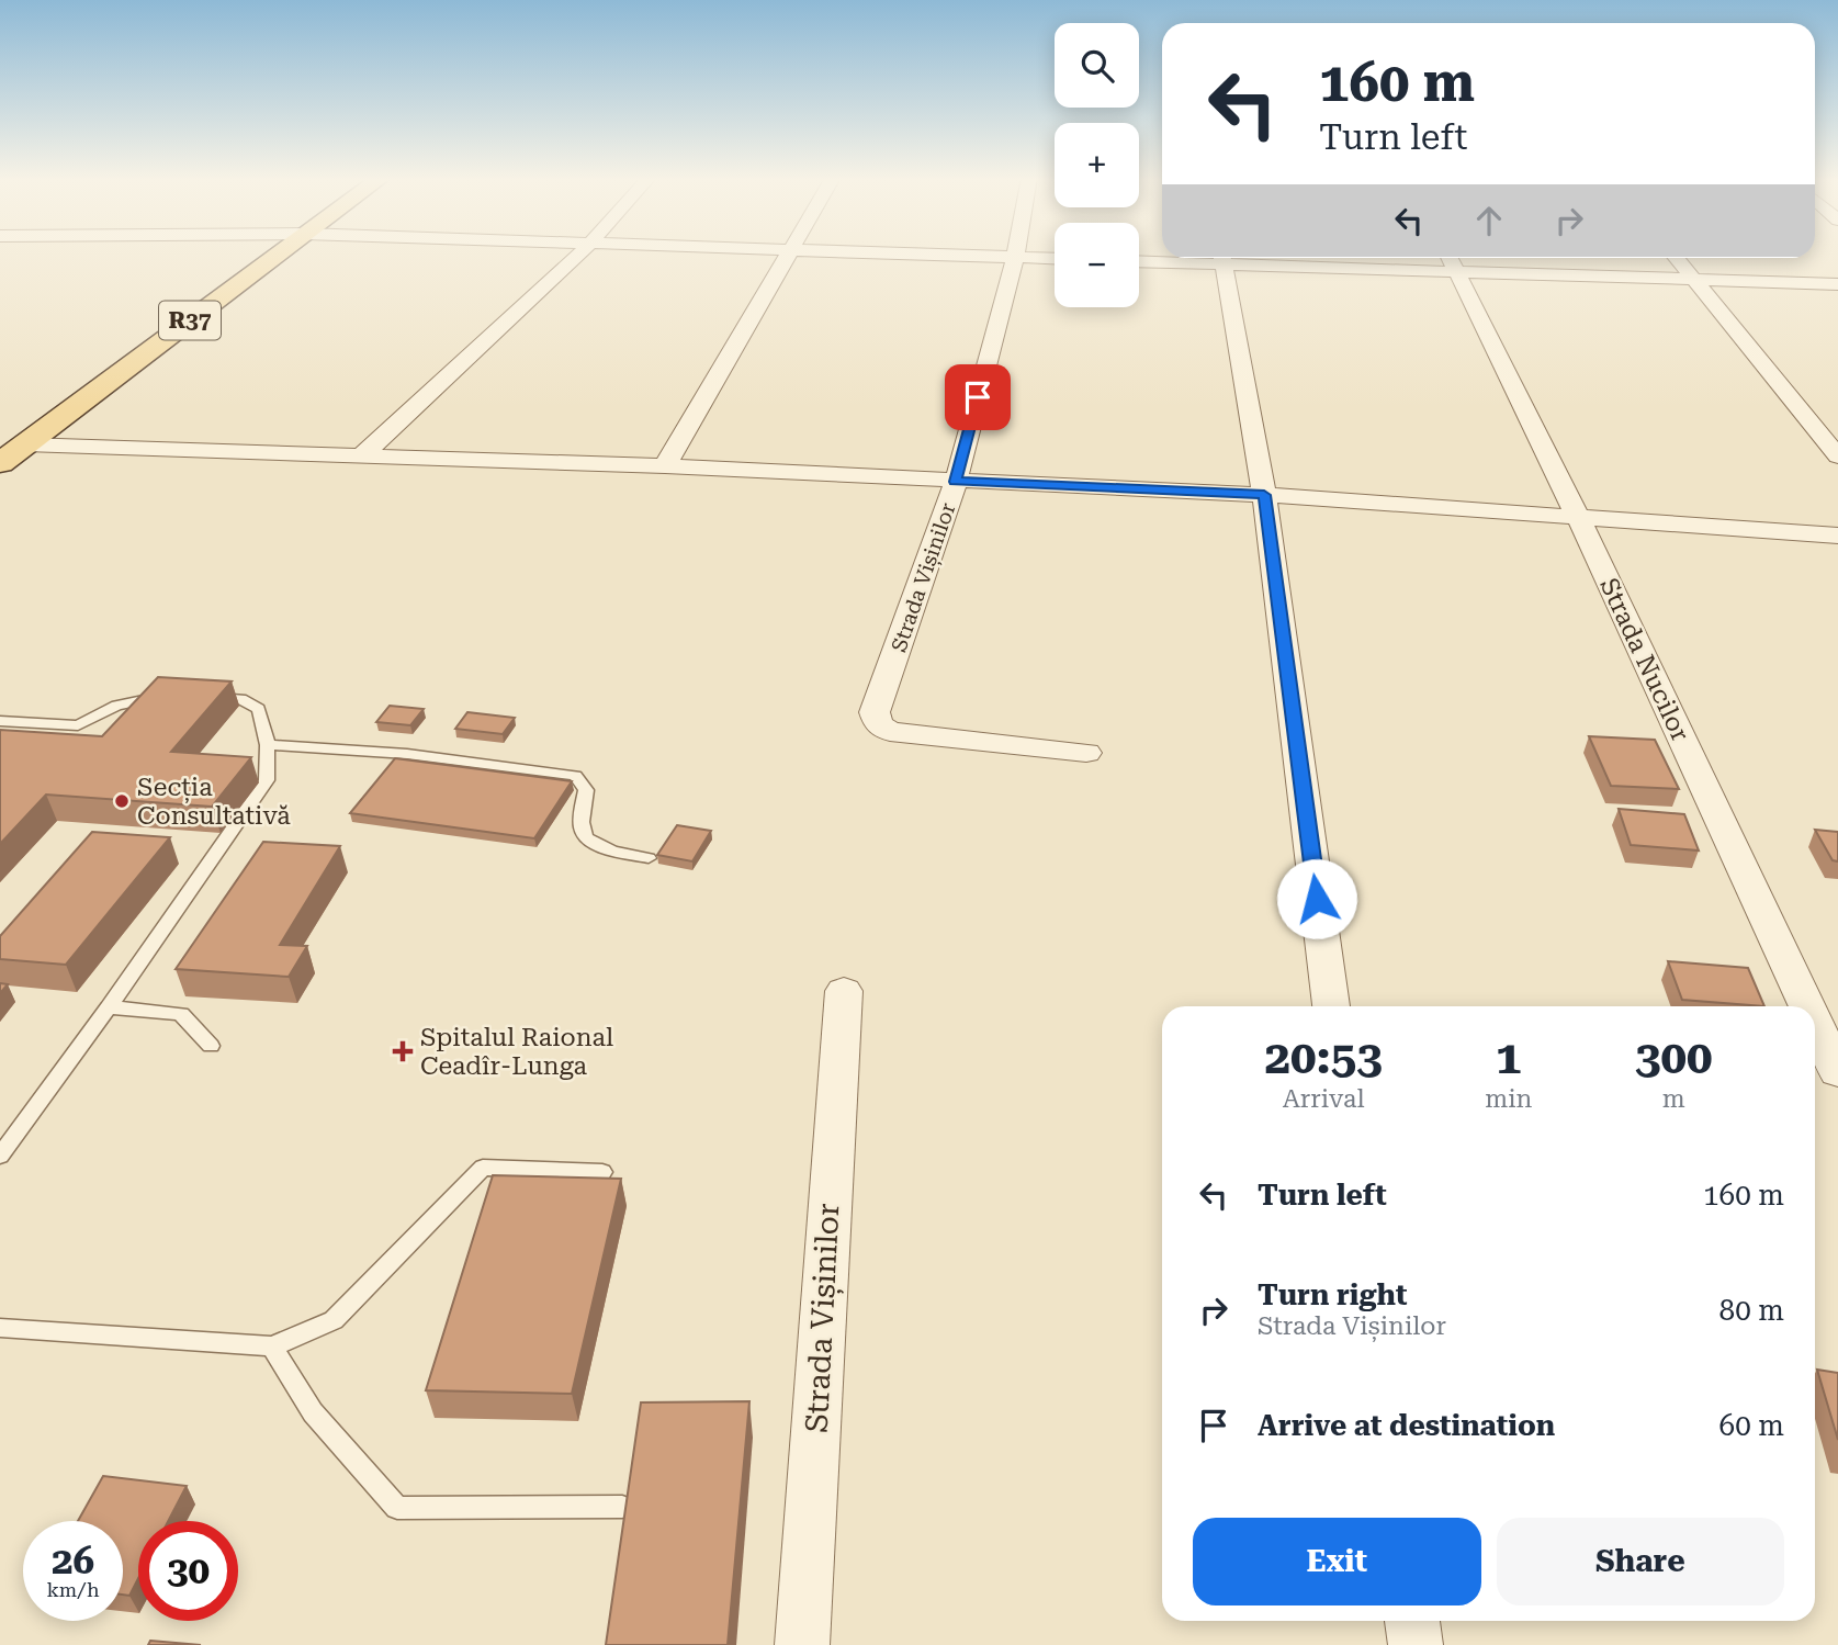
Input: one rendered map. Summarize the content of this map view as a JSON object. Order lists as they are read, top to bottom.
{
  "streets": {
    "main road": ["R37"],
    "street": ["Strada Vișinilor", "Strada Nucilor"]
  },
  "places": {
    "other": ["Secția Consultativă"],
    "health": ["Spitalul Raional Ceadîr-Lunga"]
  },
  "page": {
    "map_buttons": ["+", "−"],
    "turn": ["160 m", "Turn left"],
    "eta": [
      "20:53",
      "Arrival",
      "1",
      "min",
      "300",
      "m"
    ],
    "list": [
      {
        "name": "Turn left",
        "value": "160 m"
      },
      {
        "name": "Turn right",
        "note": "Strada Vișinilor",
        "value": "80 m"
      },
      {
        "name": "Arrive at destination",
        "value": "60 m"
      }
    ],
    "buttons": ["Exit", "Share"],
    "speed": "26 km/h",
    "limit": "30"
  }
}
